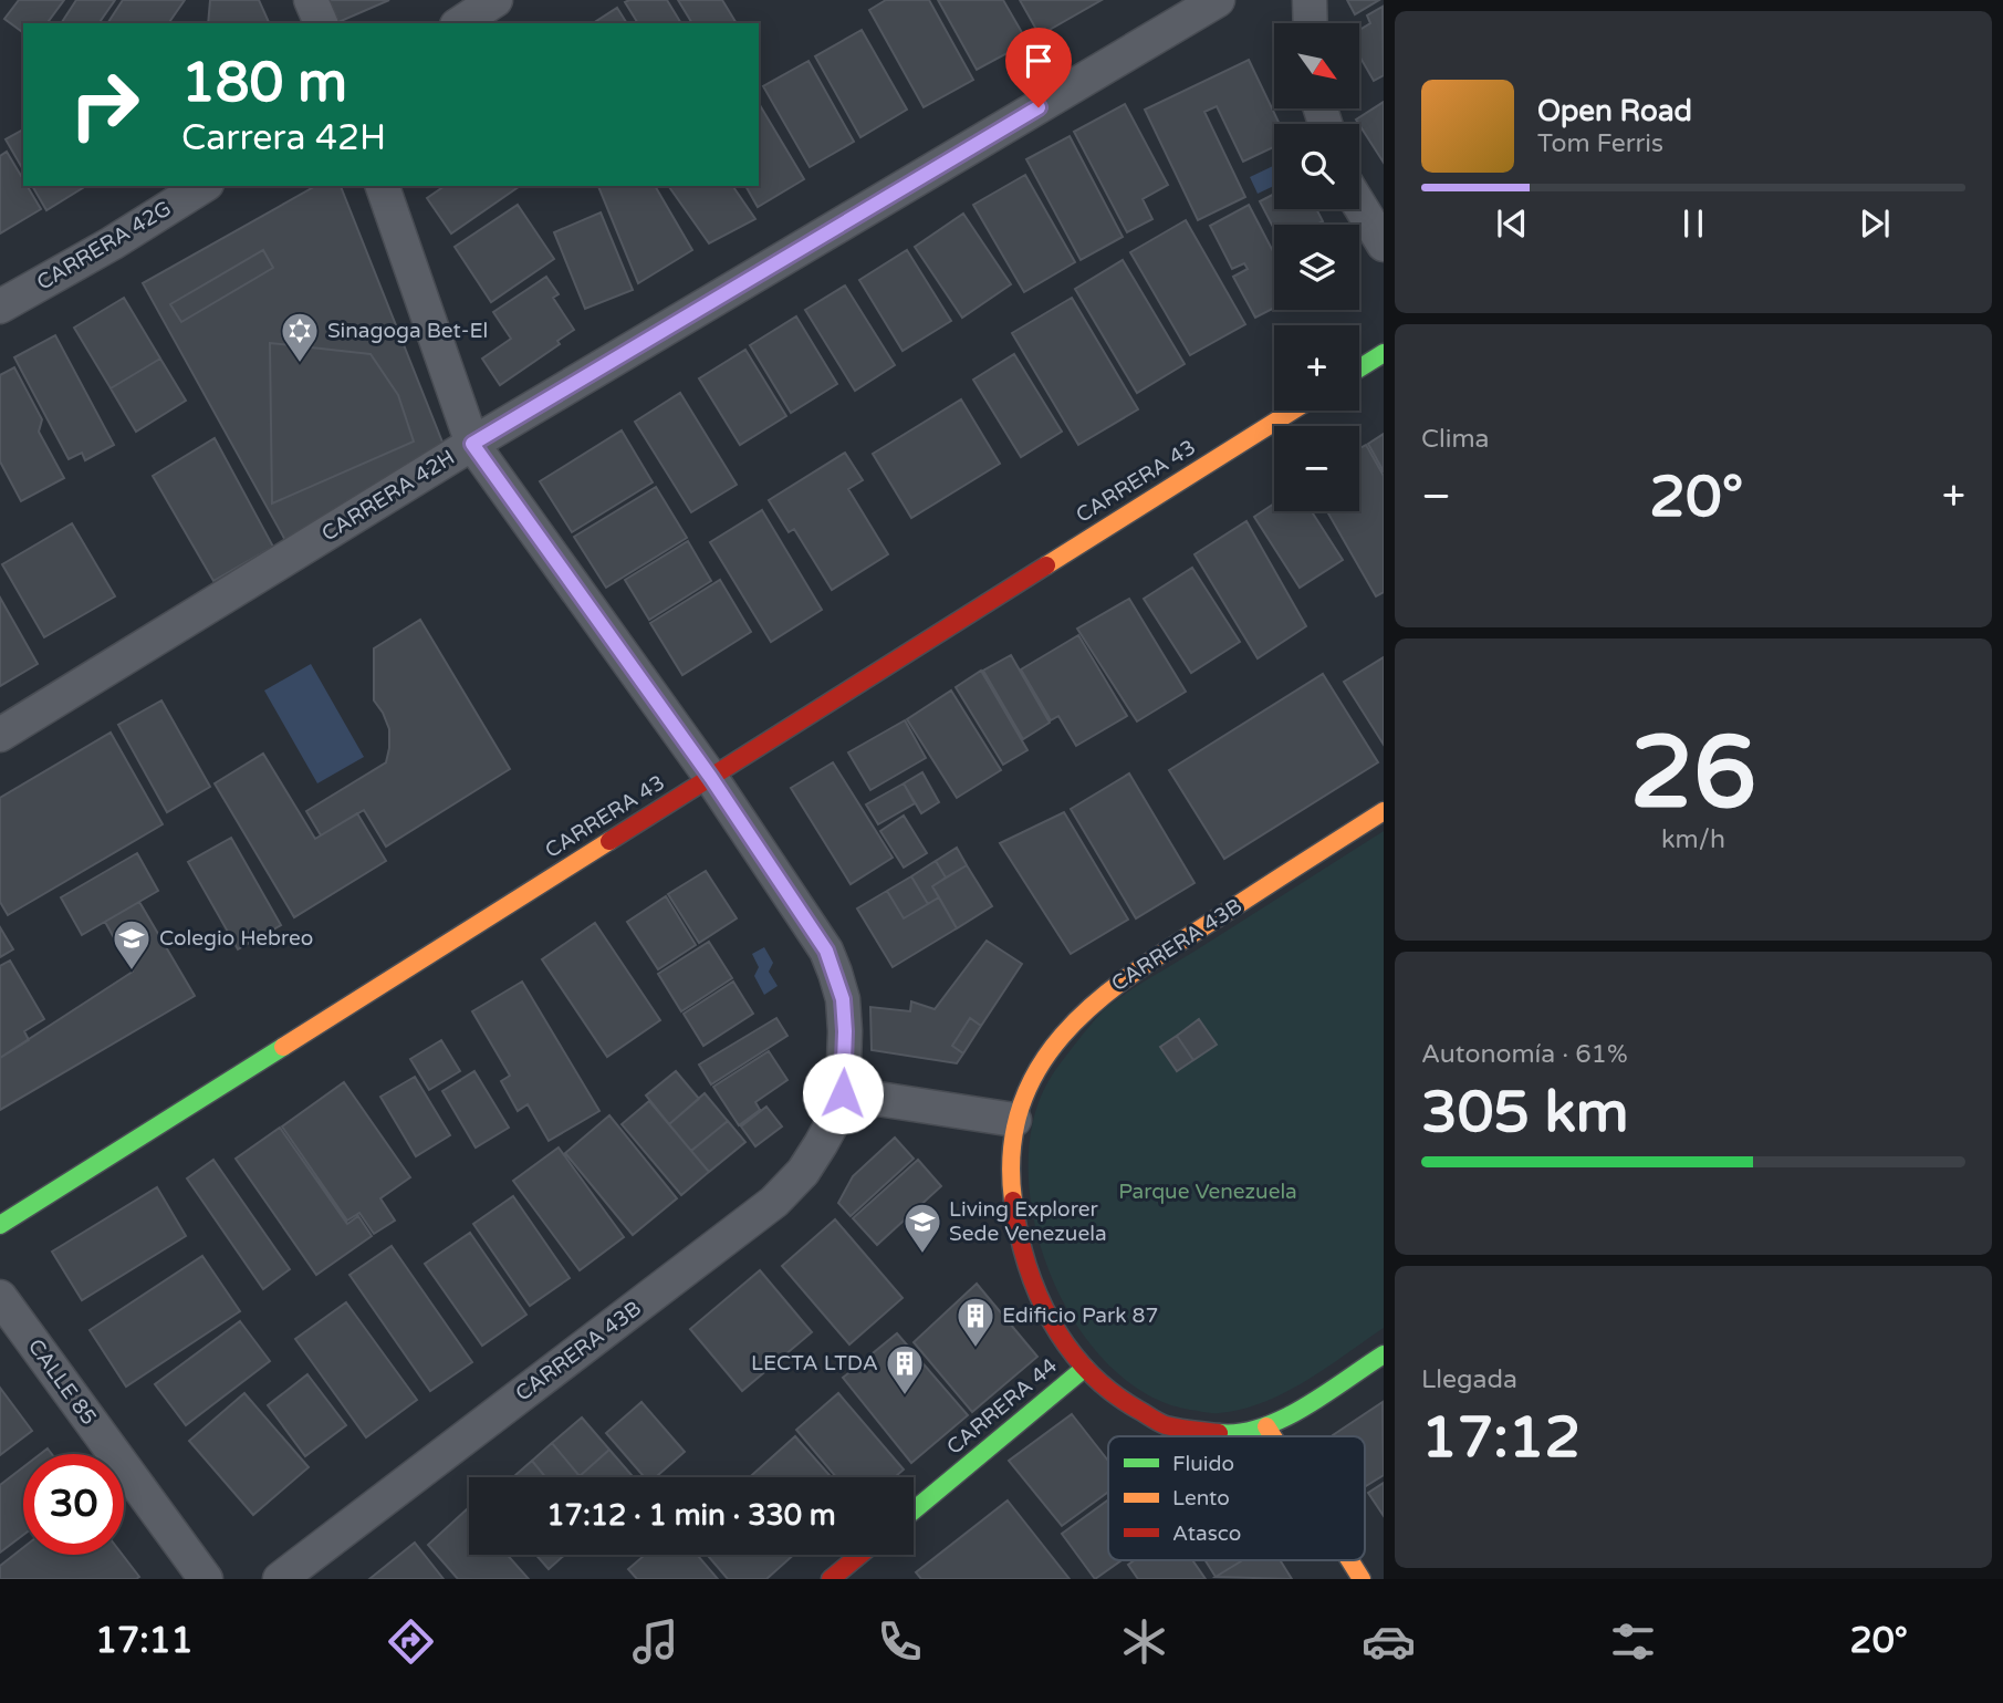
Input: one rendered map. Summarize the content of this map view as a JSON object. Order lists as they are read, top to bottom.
{
  "streets": {
    "street": [
      "CARRERA 42G",
      "CARRERA 43",
      "CARRERA 42H",
      "CARRERA 43B",
      "CALLE 85",
      "CARRERA 44"
    ]
  },
  "crossings": [
    ["CARRERA 43", "CARRERA 43B"],
    ["CARRERA 42H", "CARRERA 43B"],
    ["CARRERA 43B", "CARRERA 44"]
  ],
  "parks": ["Parque Venezuela"],
  "places": {
    "synagogue": ["Sinagoga Bet-El"],
    "school or university": ["Colegio Hebreo", "Living Explorer Sede Venezuela"],
    "building": ["Edificio Park 87", "LECTA LTDA"]
  },
  "legend": ["Fluido", "Lento", "Atasco"],
  "north": "bottom right",
  "page": {
    "map_buttons": ["+", "−"],
    "turn": ["180 m", "Carrera 42H"],
    "song": ["Open Road", "Tom Ferris"],
    "tile": [
      "Clima",
      ["26", "km/h"],
      ["Autonomía · 61%", "305 km"],
      ["Llegada", "17:12"]
    ],
    "heat": ["−", "20°", "+"],
    "limit": "30",
    "trip": "17:12 · 1 min · 330 m",
    "tabs": ["17:11", "20°"]
  }
}
